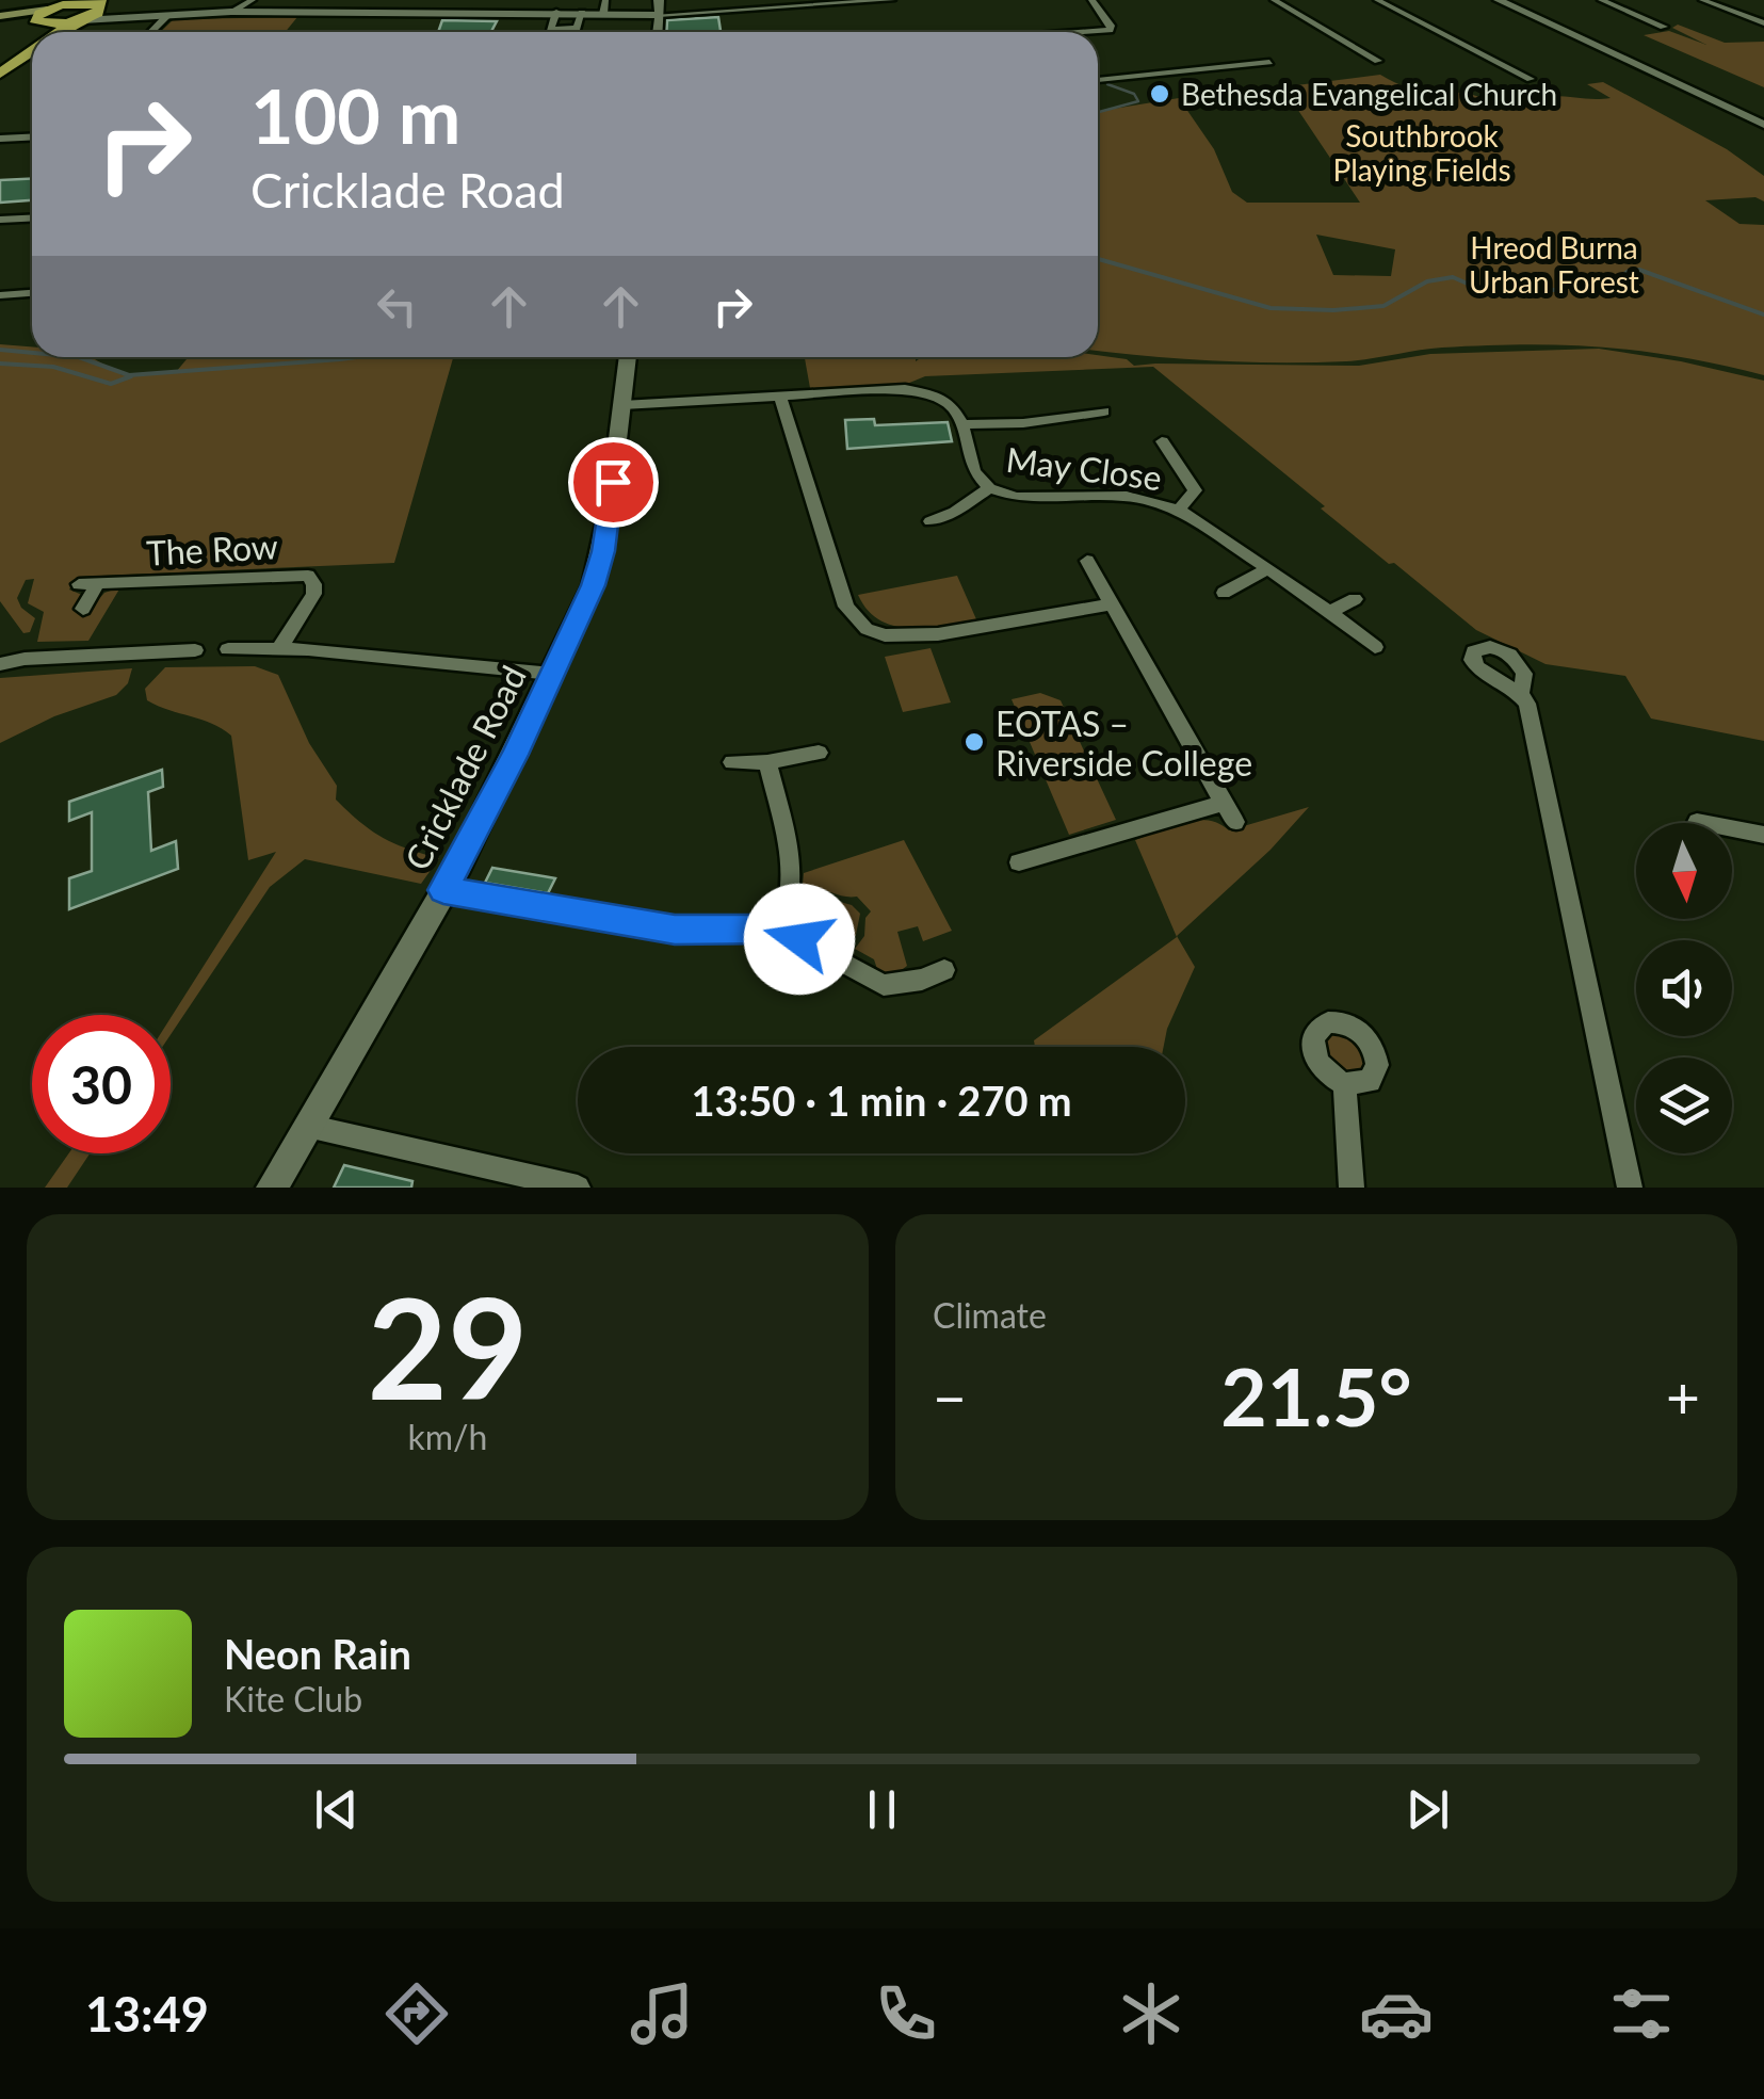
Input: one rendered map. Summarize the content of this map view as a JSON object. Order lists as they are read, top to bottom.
{
  "streets": {
    "street": ["May Close", "The Row", "Cricklade Road"]
  },
  "crossings": [
    ["May Close", "Cricklade Road"]
  ],
  "parks": ["Southbrook Playing Fields", "Hreod Burna Urban Forest"],
  "places": ["Bethesda Evangelical Church", "EOTAS – Riverside College"],
  "north": "bottom",
  "page": {
    "turn": ["100 m", "Cricklade Road"],
    "limit": "30",
    "trip": "13:50 · 1 min · 270 m",
    "tile": [
      ["29", "km/h"],
      "Climate"
    ],
    "heat": ["−", "21.5°", "+"],
    "song": ["Neon Rain", "Kite Club"],
    "tabs": "13:49"
  }
}
